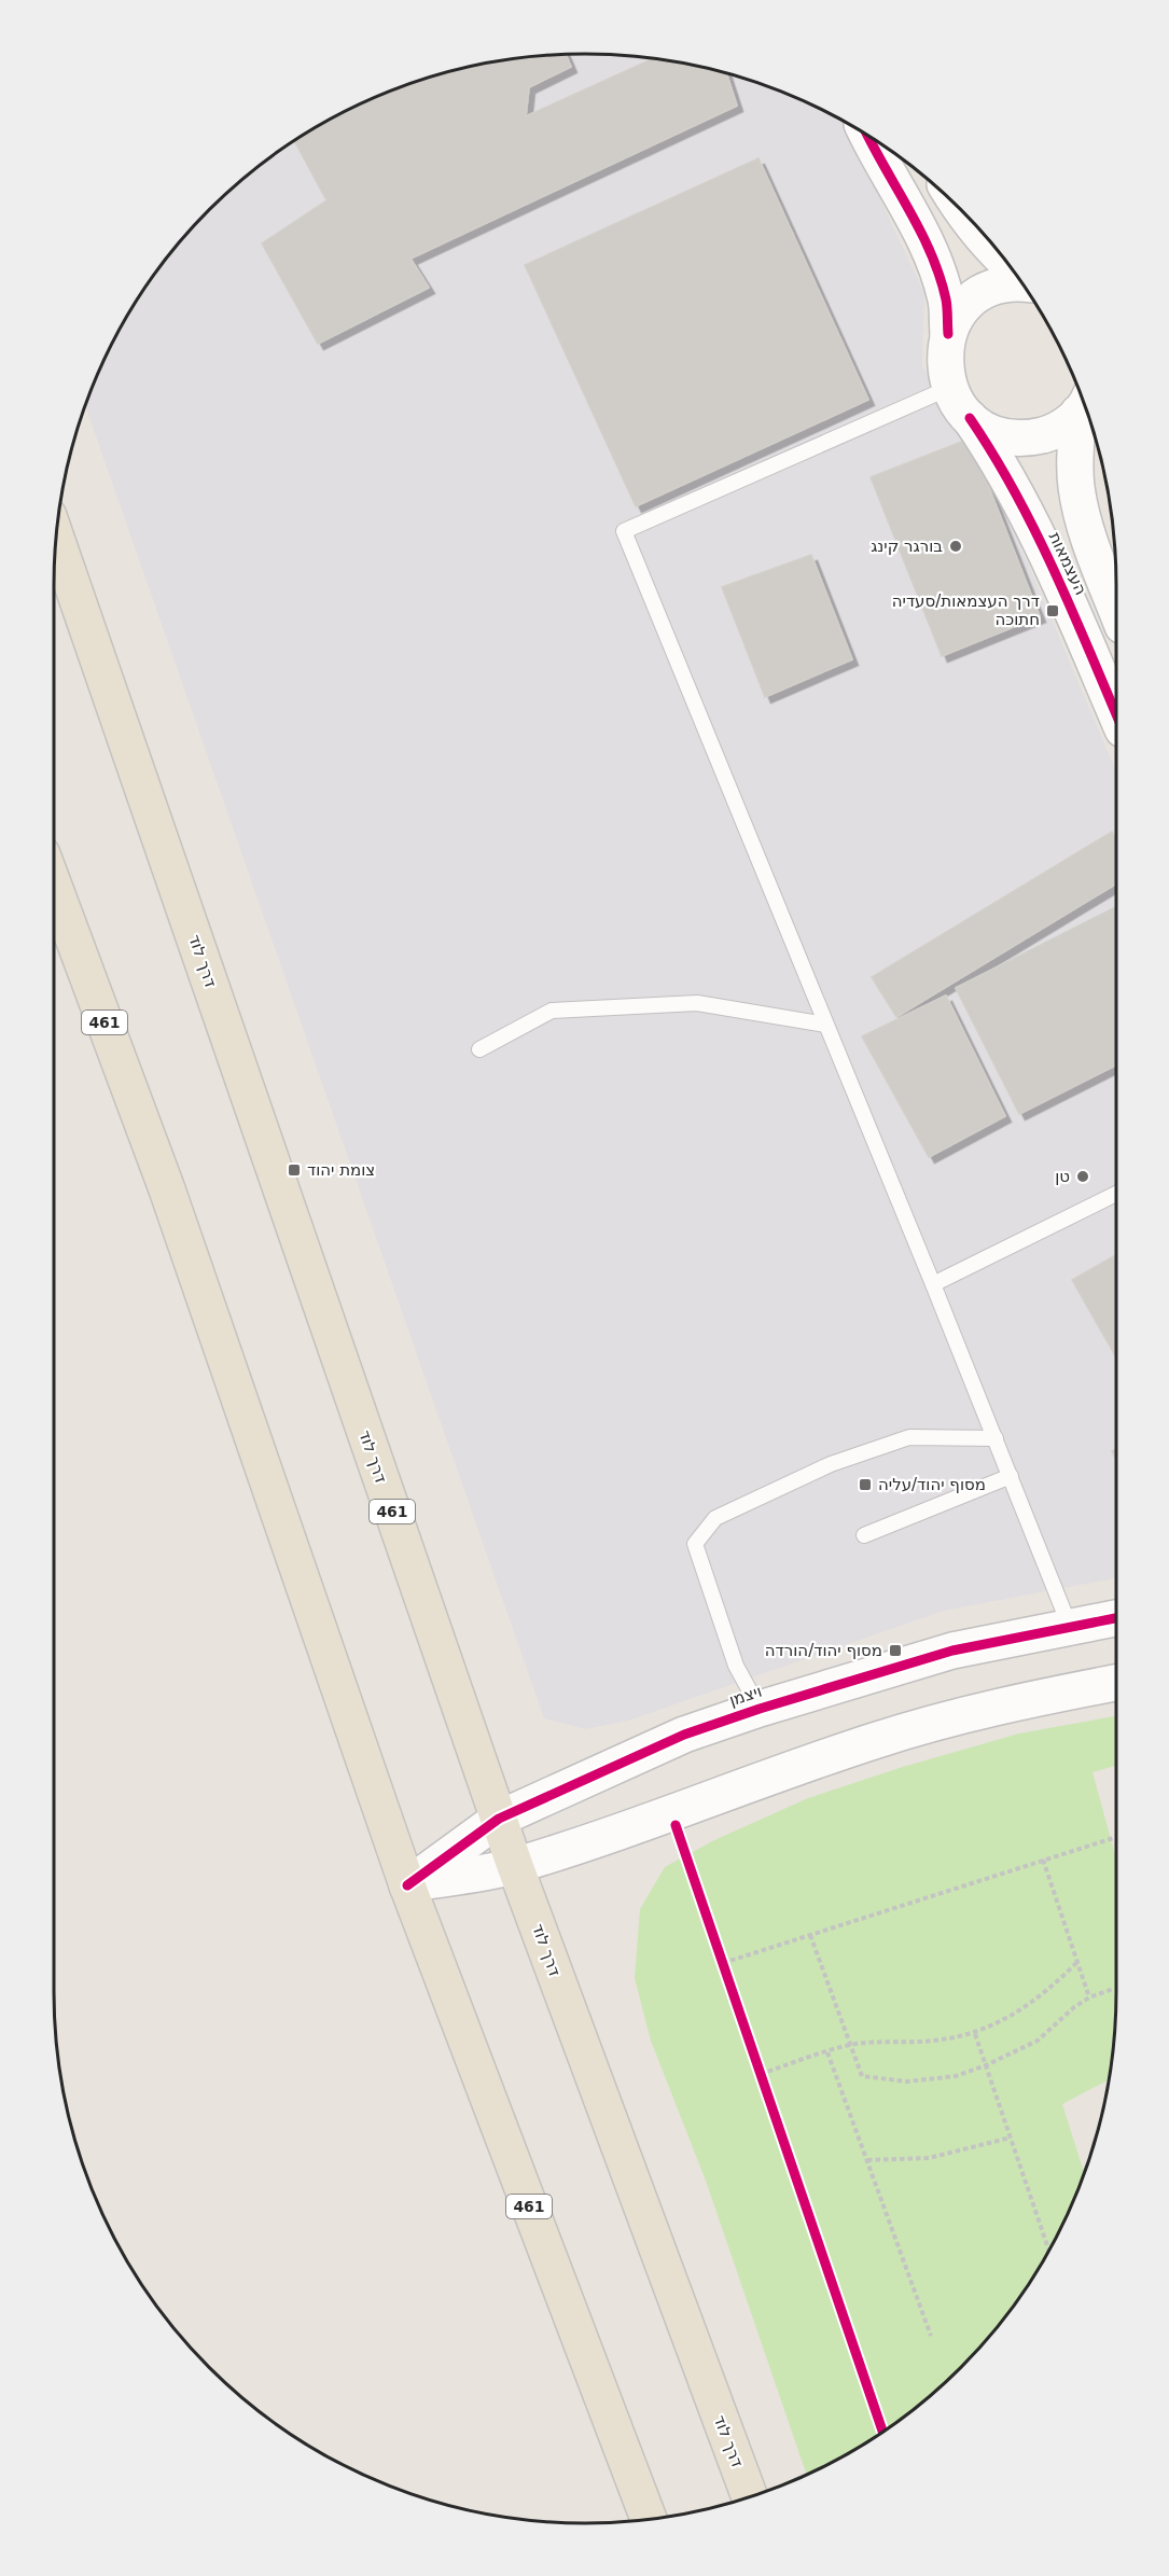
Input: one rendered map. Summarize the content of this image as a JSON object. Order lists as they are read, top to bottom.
{
  "streets": {
    "main road": ["דרך לוד", "461"],
    "street": ["העצמאות", "ויצמן"]
  },
  "crossings": [
    ["דרך לוד", "ויצמן"],
    ["461", "ויצמן"]
  ],
  "places": {
    "other": ["בורגר קינג", "טן"],
    "transit": [
      "דרך העצמאות/סעדיה חתוכה",
      "צומת יהוד",
      "מסוף יהוד/עליה",
      "מסוף יהוד/הורדה"
    ]
  }
}
